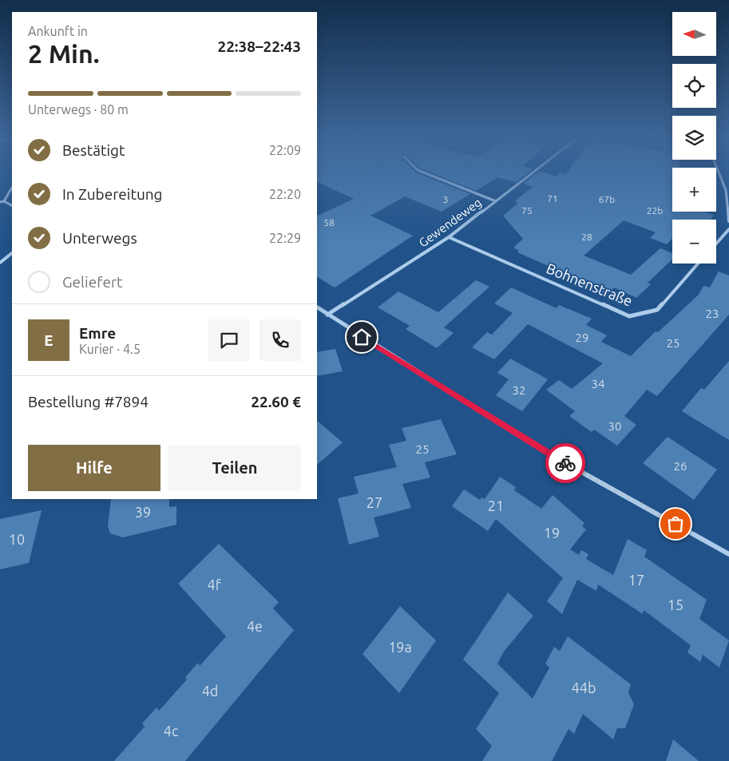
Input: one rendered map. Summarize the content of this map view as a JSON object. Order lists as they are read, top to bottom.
{
  "streets": {
    "street": ["Gewendeweg", "Bohnenstraße"]
  },
  "crossings": [
    ["Gewendeweg", "Bohnenstraße"]
  ],
  "house_numbers": [
    "71",
    "3",
    "67b",
    "75",
    "22b",
    "58",
    "28",
    "23",
    "29",
    "25",
    "34",
    "32",
    "30",
    "25",
    "26",
    "27",
    "21",
    "39",
    "19",
    "10",
    "17",
    "4f",
    "15",
    "4e",
    "19a",
    "44b",
    "4d",
    "4c"
  ],
  "north": "left",
  "page": {
    "map_buttons": ["+", "−"],
    "heading": ["2 Min.", "Ankunft in", "22:38–22:43"],
    "panel": [
      "Emre",
      "Kurier · 4.5",
      "Bestellung #7894",
      "22.60 €"
    ],
    "bar": "Unterwegs · 80 m",
    "list": [
      ["Bestätigt", "22:09"],
      ["In Zubereitung", "22:20"],
      ["Unterwegs", "22:29"],
      "Geliefert"
    ],
    "round": "E",
    "buttons": ["Hilfe", "Teilen"]
  }
}
